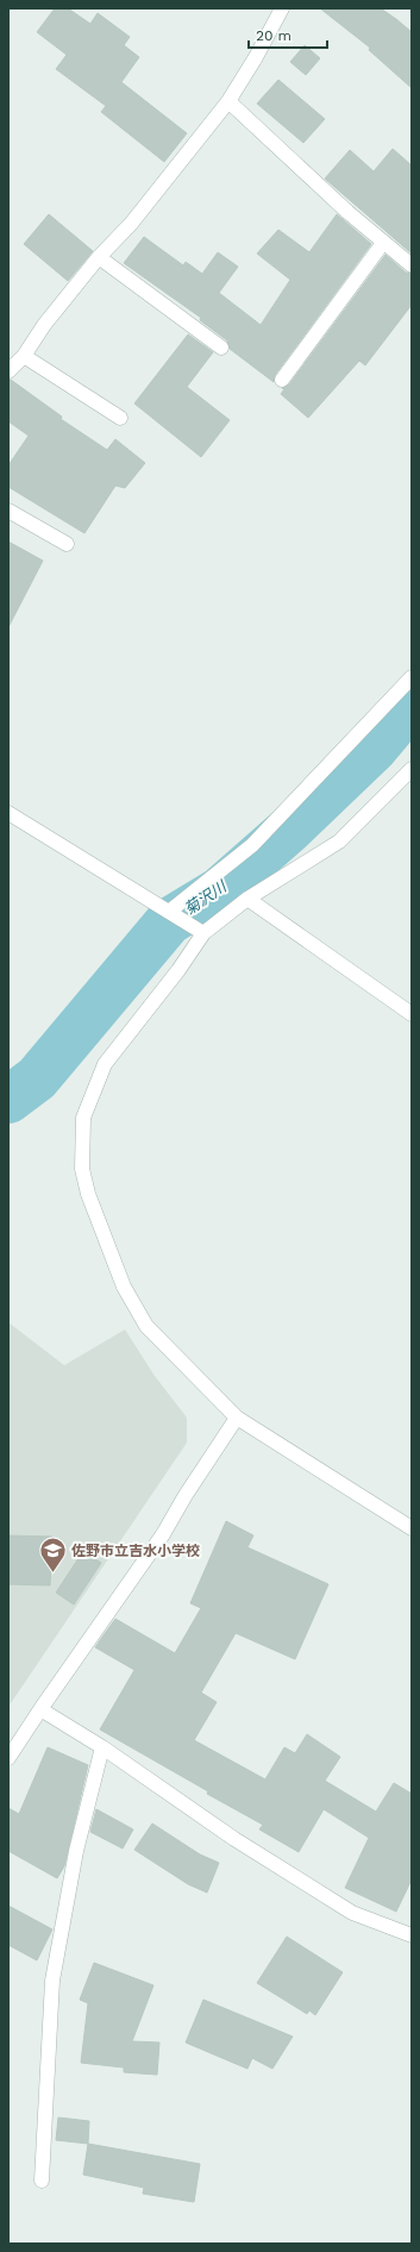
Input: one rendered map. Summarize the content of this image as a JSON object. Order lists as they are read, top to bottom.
{
  "water": ["菊沢川"],
  "places": {
    "school or university": ["佐野市立吉水小学校"]
  },
  "scale_bar": "20 m"
}
